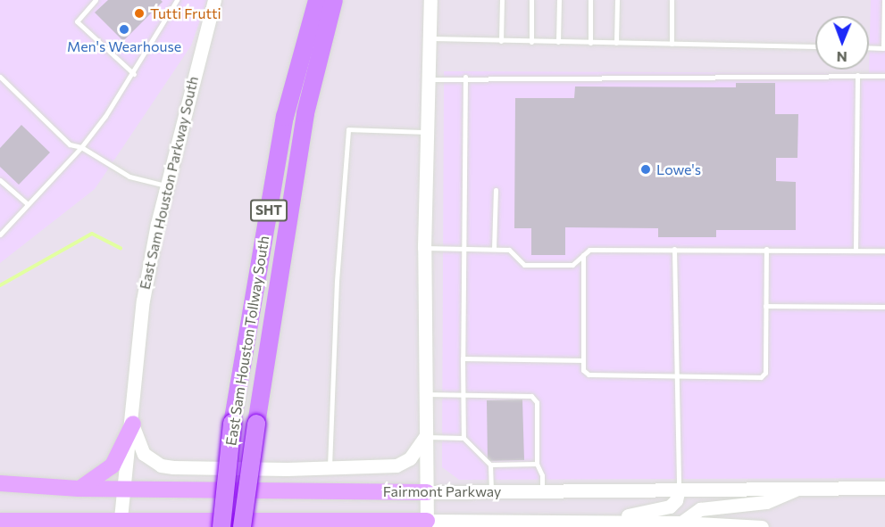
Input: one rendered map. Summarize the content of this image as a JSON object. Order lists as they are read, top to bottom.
{
  "streets": {
    "highway": ["SHT", "East Sam Houston Tollway South"],
    "main road": ["East Sam Houston Parkway South", "Fairmont Parkway"]
  },
  "crossings": [
    ["East Sam Houston Parkway South", "Fairmont Parkway"]
  ],
  "places": ["Tutti Frutti", "Men's Wearhouse", "Lowe's"],
  "north": "bottom"
}
